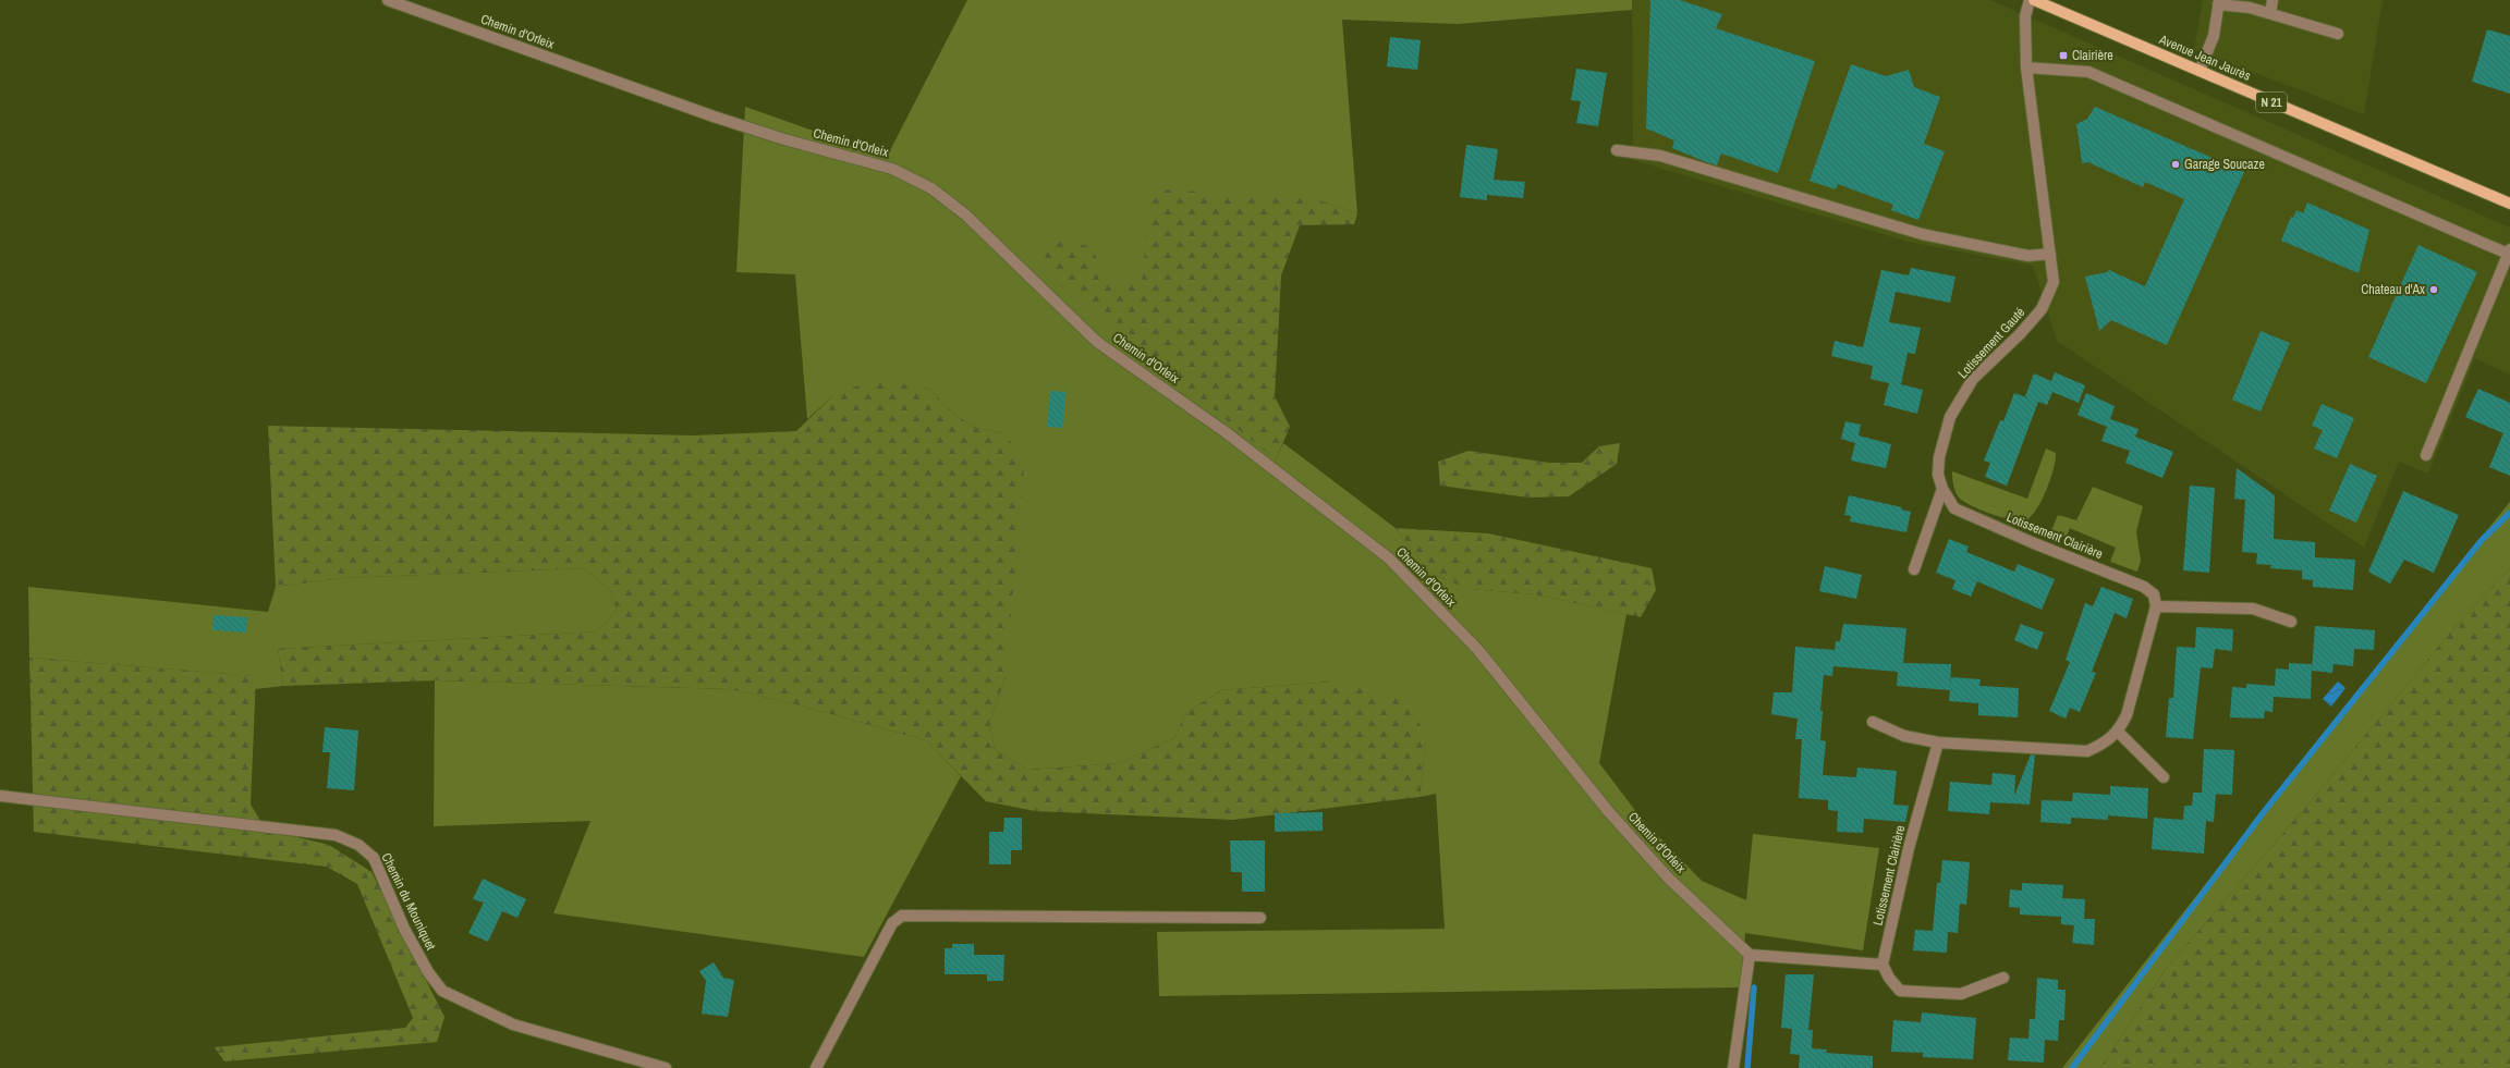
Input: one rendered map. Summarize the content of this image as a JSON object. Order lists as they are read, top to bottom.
{
  "streets": {
    "main road": ["Avenue Jean Jaurès", "N 21"],
    "street": [
      "Chemin d'Orleix",
      "Lotissement Gauté",
      "Lotissement Clairière",
      "Chemin du Mouniquet"
    ]
  },
  "crossings": [
    ["Lotissement Gauté", "Lotissement Clairière"]
  ],
  "places": {
    "transit": ["Clairière"],
    "other": ["Garage Soucaze", "Chateau d'Ax"]
  }
}
